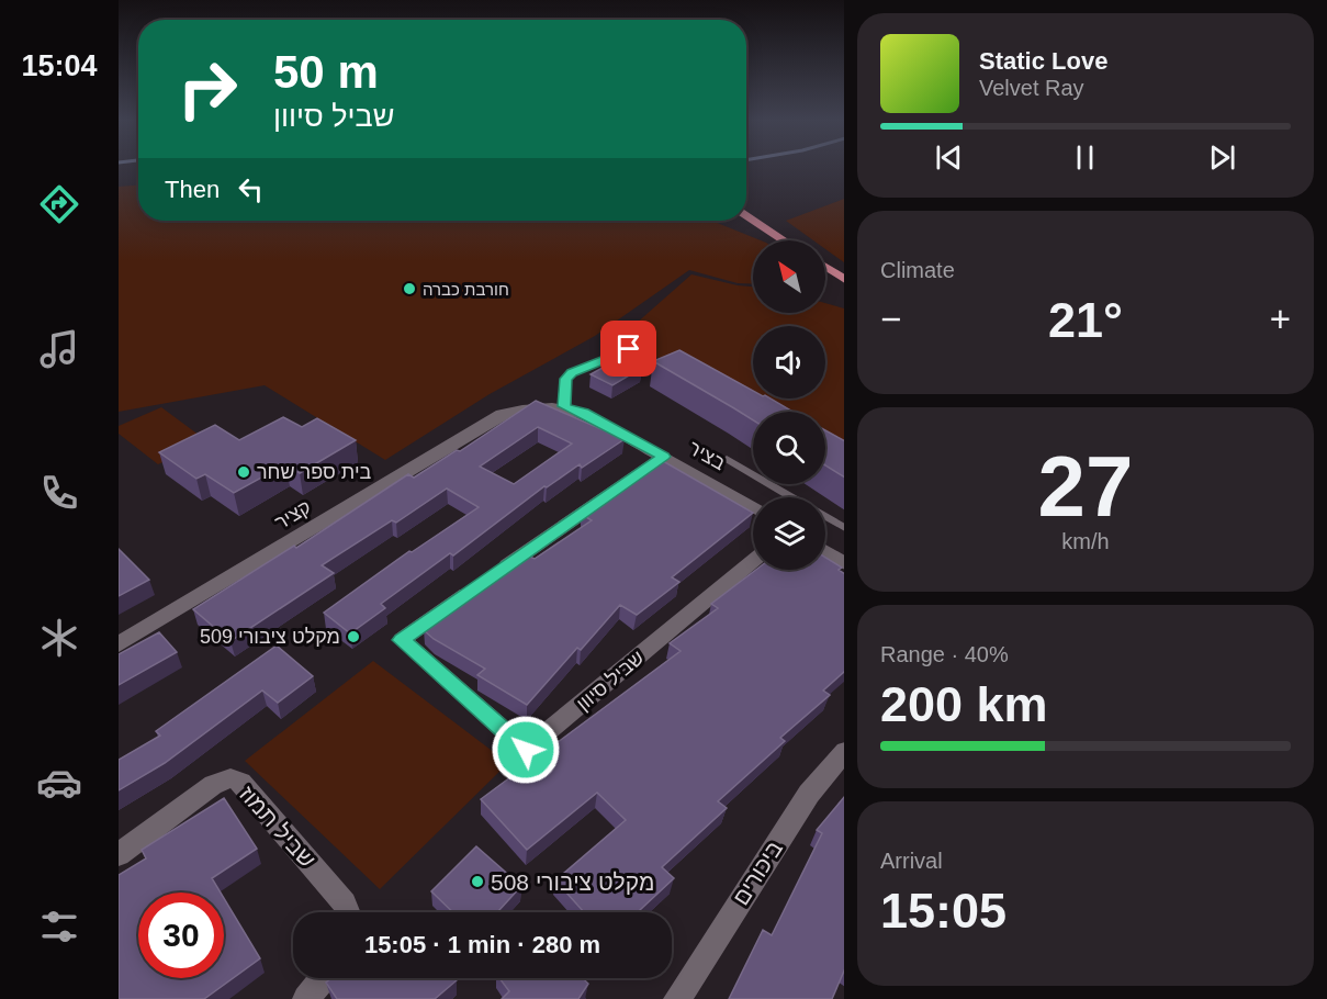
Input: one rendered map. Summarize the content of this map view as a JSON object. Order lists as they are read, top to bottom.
{
  "streets": {
    "street": [
      "בציר",
      "קציר",
      "שביל סיוון",
      "שביל תמוז",
      "ביכורים"
    ]
  },
  "crossings": [
    ["בציר", "קציר"],
    ["בציר", "שביל סיוון"],
    ["קציר", "שביל סיוון"]
  ],
  "places": [
    "חורבת כברה",
    "בית ספר שחר",
    "מקלט ציבורי 509",
    "מקלט ציבורי 508"
  ],
  "north": "top left",
  "page": {
    "tabs": "15:04",
    "turn": ["50 m", "שביל סיוון"],
    "song": ["Static Love", "Velvet Ray"],
    "then": "Then",
    "tile": [
      "Climate",
      ["27", "km/h"],
      ["Range · 40%", "200 km"],
      ["Arrival", "15:05"]
    ],
    "heat": ["−", "21°", "+"],
    "limit": "30",
    "trip": "15:05 · 1 min · 280 m"
  }
}
